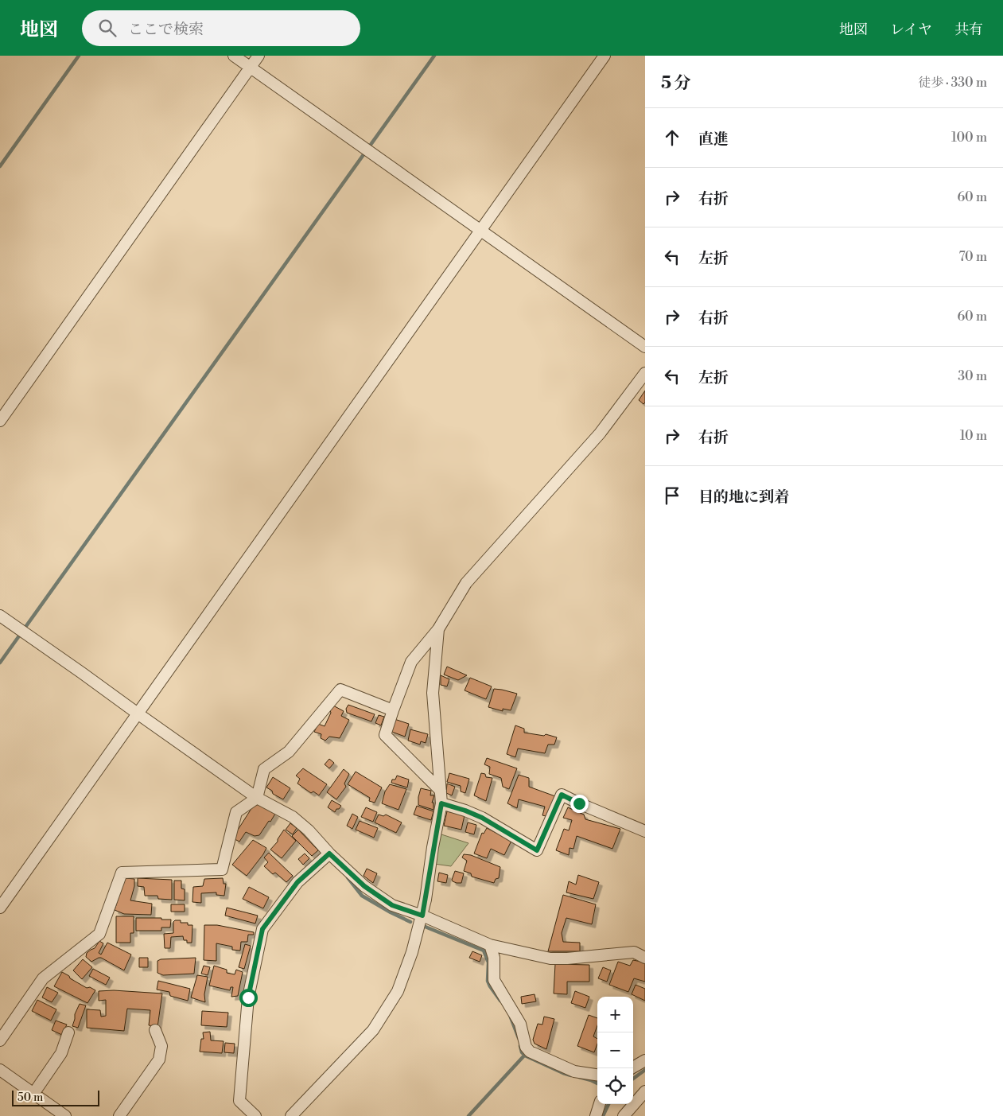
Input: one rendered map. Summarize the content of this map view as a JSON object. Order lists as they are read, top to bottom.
{
  "scale_bar": "50 m",
  "page": {
    "header": "地図",
    "search": "ここで検索",
    "nav": ["地図", "レイヤ", "共有"],
    "heading": ["5 分", "徒歩 · 330 m"],
    "list": [
      ["直進", "100 m"],
      ["右折", "60 m"],
      ["左折", "70 m"],
      ["右折", "60 m"],
      ["左折", "30 m"],
      ["右折", "10 m"],
      "目的地に到着"
    ],
    "map_buttons": ["+", "−"],
    "scale": "50 m"
  }
}
